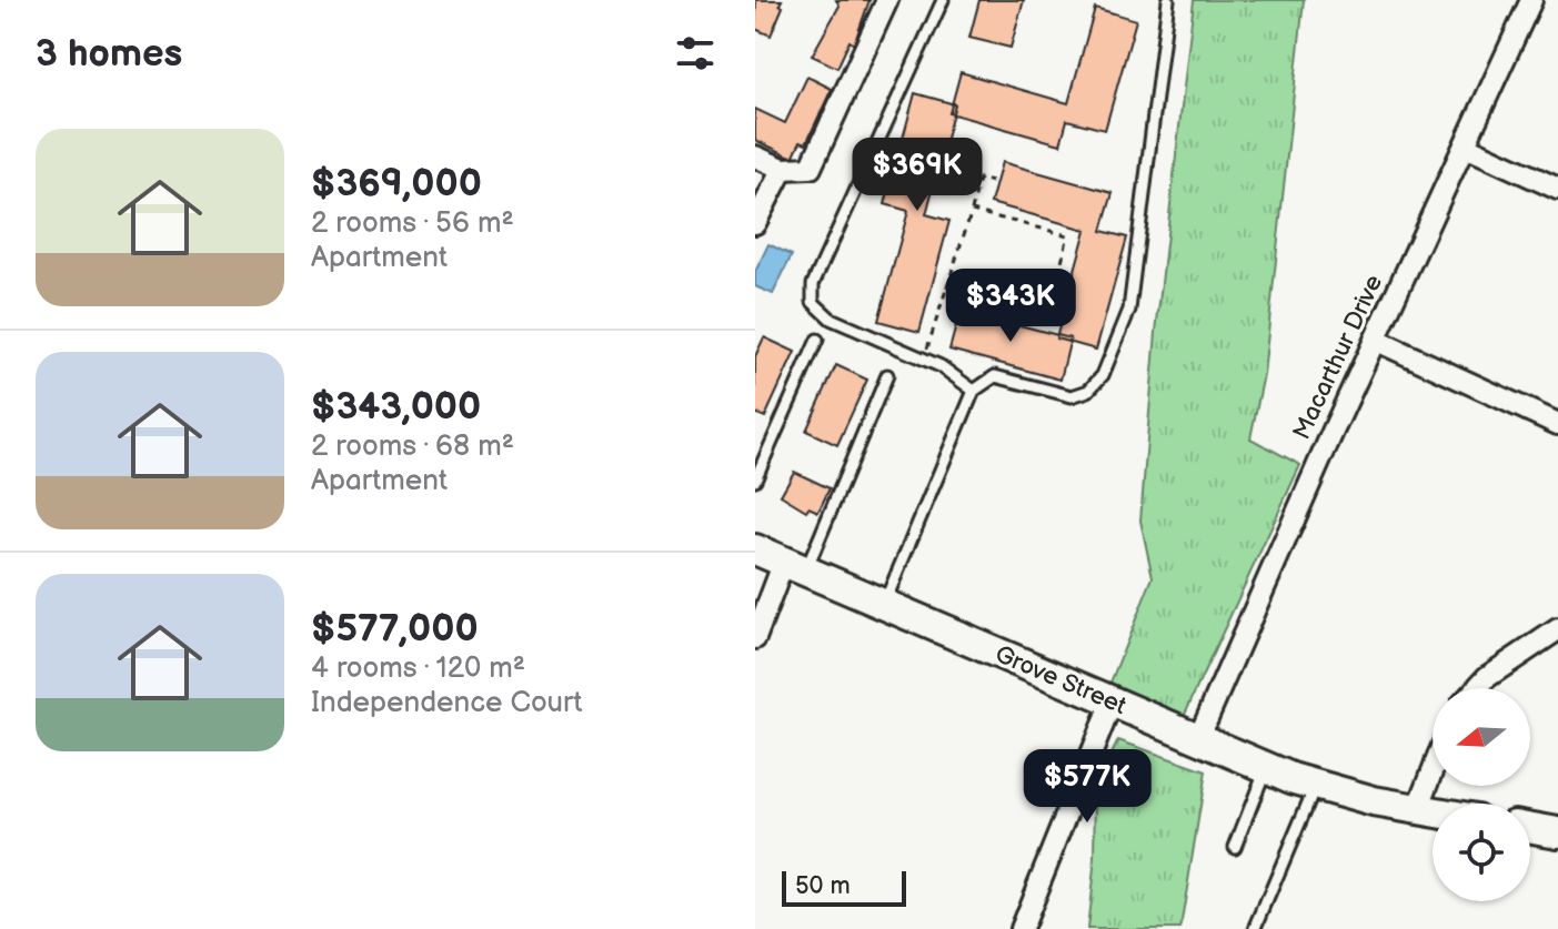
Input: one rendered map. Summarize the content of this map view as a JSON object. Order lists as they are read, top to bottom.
{
  "streets": {
    "street": ["Macarthur Drive", "Grove Street"]
  },
  "crossings": [
    ["Macarthur Drive", "Grove Street"]
  ],
  "scale_bar": "50 m",
  "north": "left",
  "page": {
    "heading": "3 homes",
    "list": [
      {
        "name": "$369,000",
        "note": "2 rooms · 56 m² · Apartment"
      },
      {
        "name": "$343,000",
        "note": "2 rooms · 68 m² · Apartment"
      },
      {
        "name": "$577,000",
        "note": "4 rooms · 120 m² · Independence Court"
      }
    ],
    "price": ["$369K", "$343K", "$577K"],
    "scale": "50 m"
  }
}
